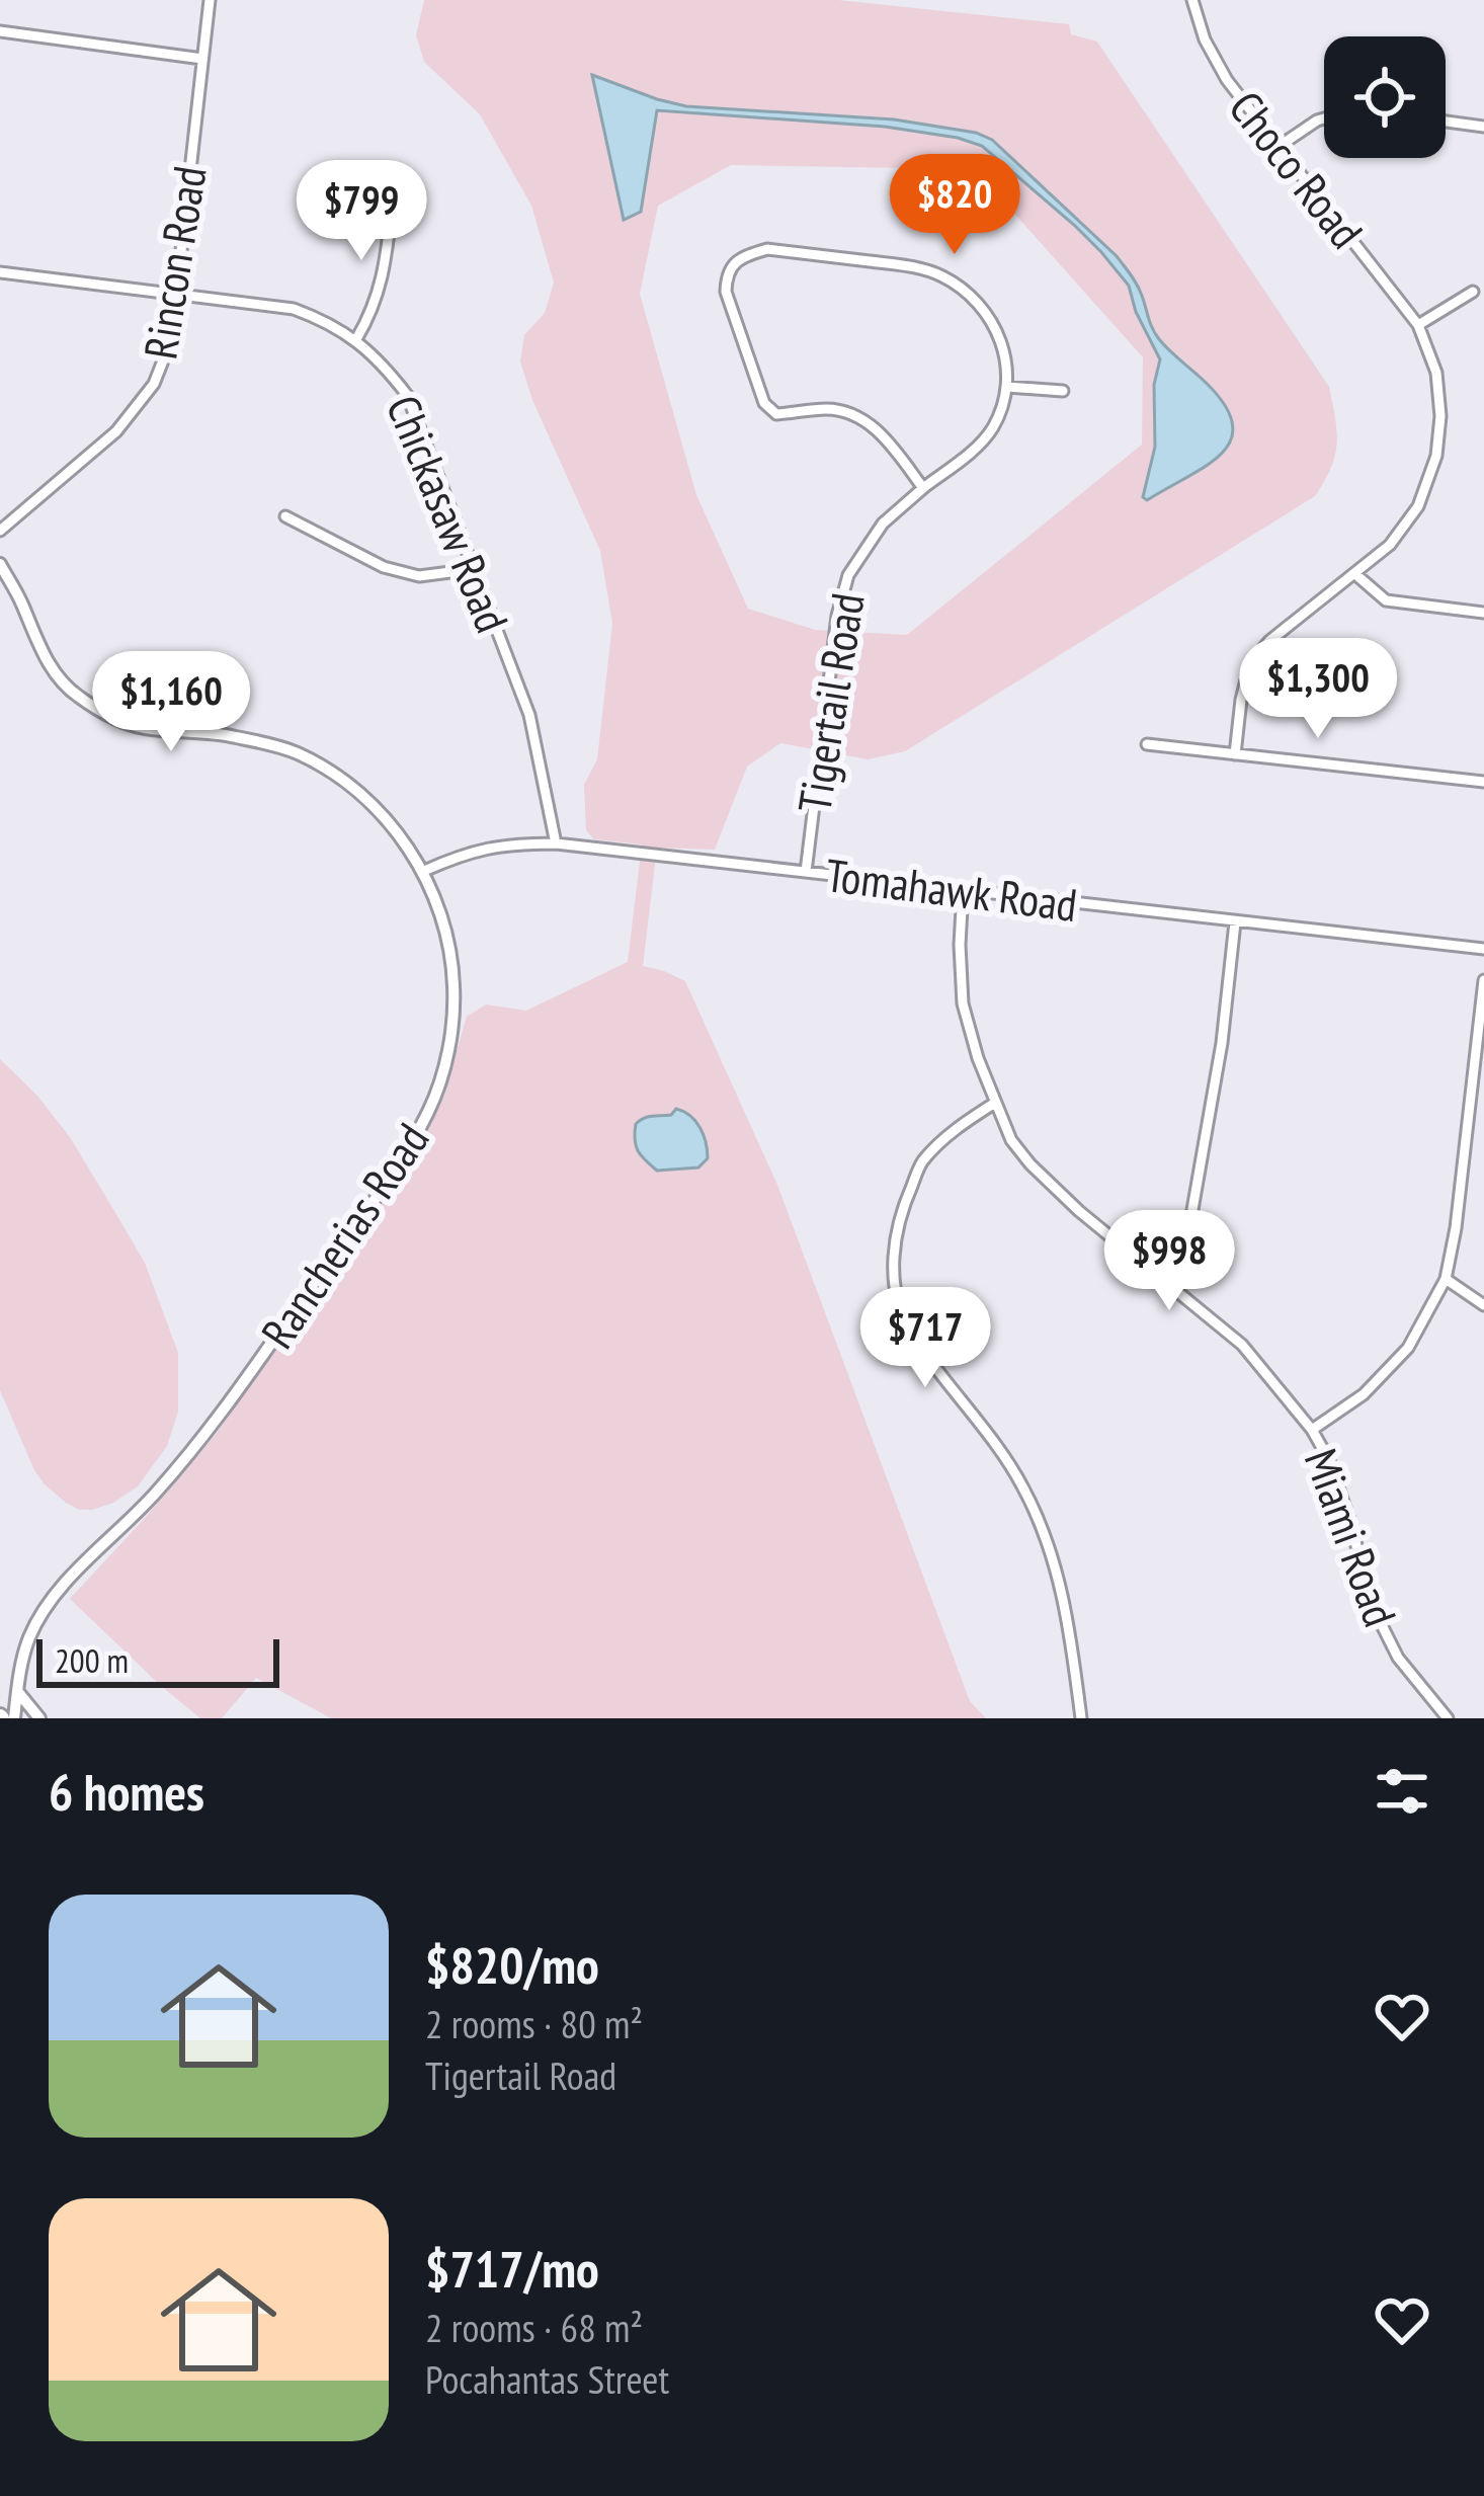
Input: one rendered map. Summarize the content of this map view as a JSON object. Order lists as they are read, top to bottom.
{
  "streets": {
    "street": [
      "Choco Road",
      "Rincon Road",
      "Chickasaw Road",
      "Tigertail Road",
      "Tomahawk Road",
      "Rancherias Road",
      "Miami Road"
    ]
  },
  "crossings": [
    ["Rincon Road", "Chickasaw Road"],
    ["Chickasaw Road", "Tomahawk Road"],
    ["Tigertail Road", "Tomahawk Road"],
    ["Tomahawk Road", "Rancherias Road"],
    ["Tomahawk Road", "Miami Road"]
  ],
  "scale_bar": "200 m",
  "page": {
    "price": [
      "$820",
      "$799",
      "$1,300",
      "$1,160",
      "$998",
      "$717"
    ],
    "scale": "200 m",
    "heading": "6 homes",
    "list": [
      {
        "name": "$820/mo",
        "note": "2 rooms · 80 m² · Tigertail Road"
      },
      {
        "name": "$717/mo",
        "note": "2 rooms · 68 m² · Pocahantas Street"
      }
    ]
  }
}
